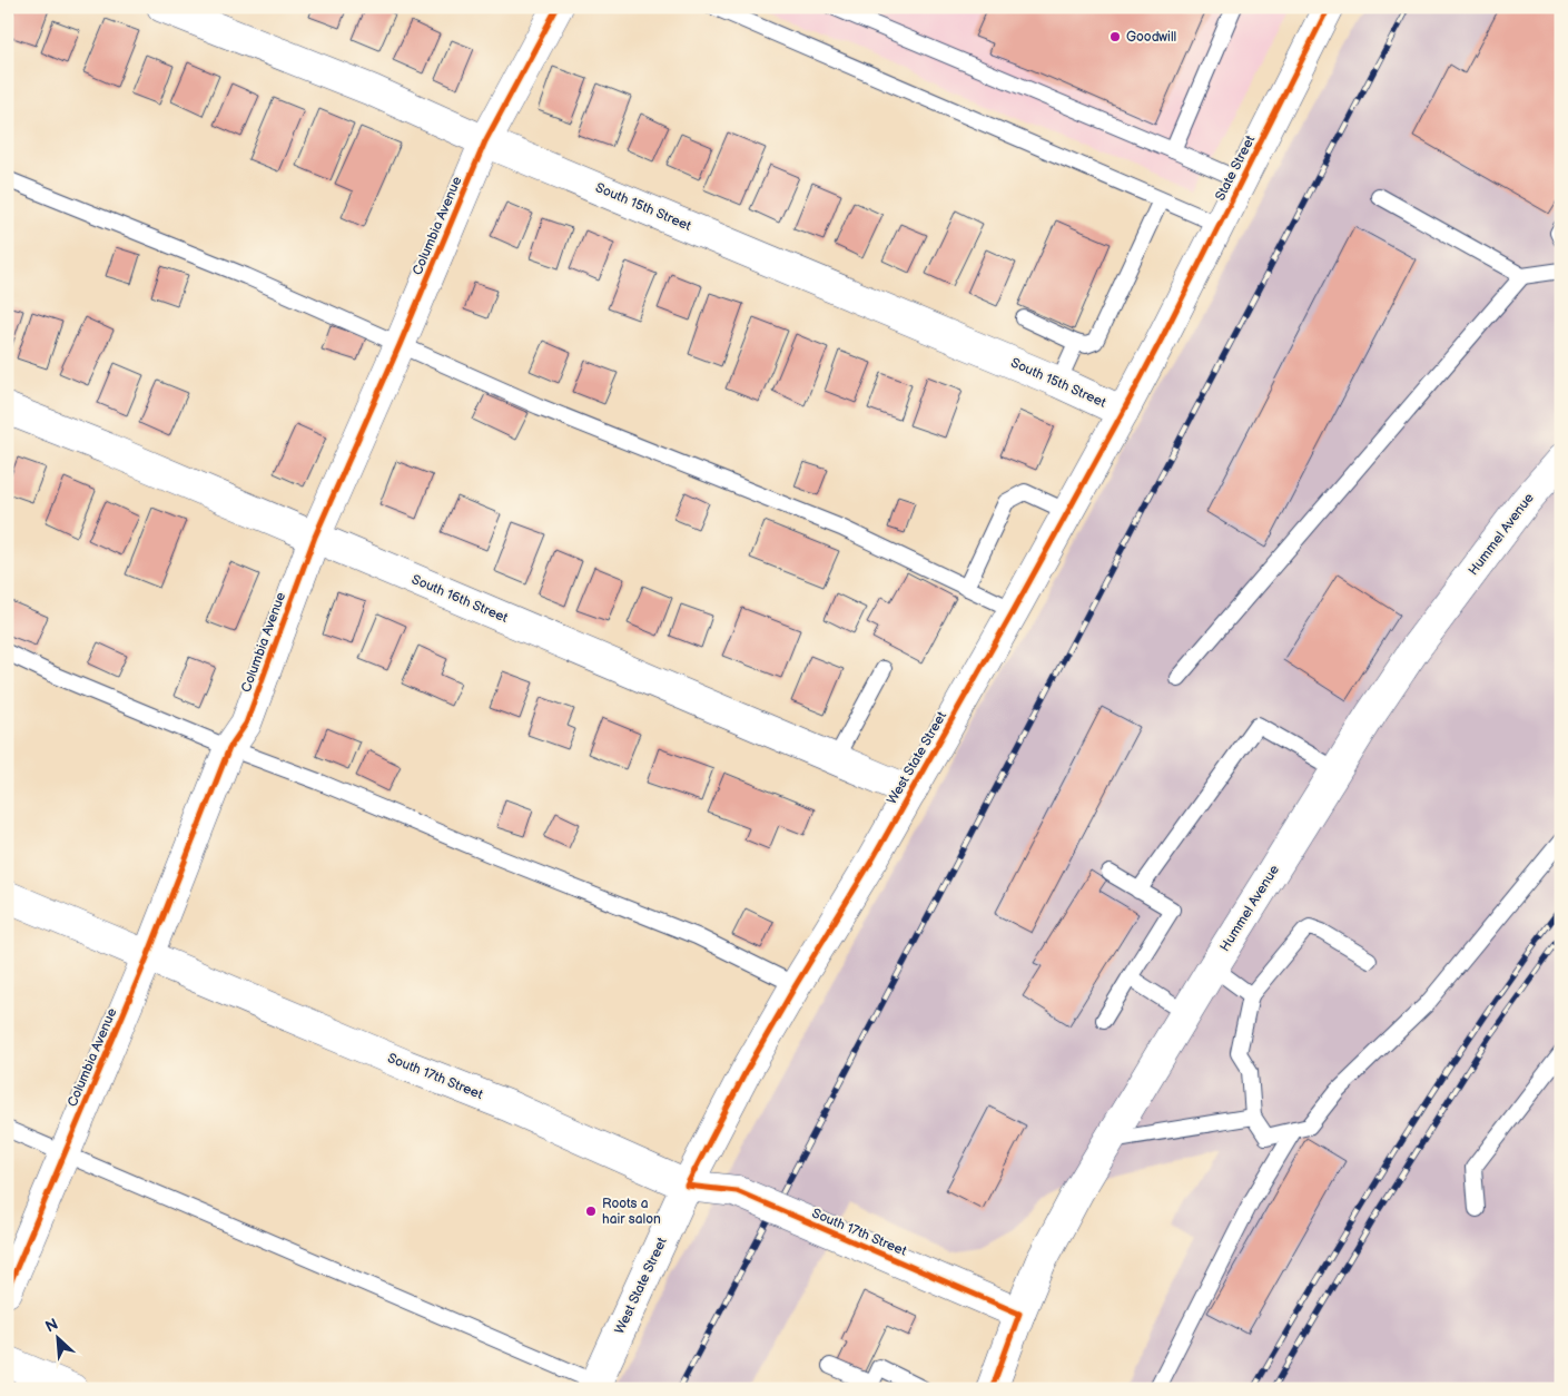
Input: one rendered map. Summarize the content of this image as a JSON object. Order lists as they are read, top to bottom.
{
  "streets": {
    "street": [
      "State Street",
      "South 15th Street",
      "Columbia Avenue",
      "Hummel Avenue",
      "South 16th Street",
      "West State Street",
      "South 17th Street"
    ]
  },
  "crossings": [
    ["State Street", "West State Street"],
    ["South 15th Street", "Columbia Avenue"],
    ["South 15th Street", "West State Street"],
    ["Columbia Avenue", "South 16th Street"],
    ["Columbia Avenue", "South 17th Street"],
    ["Hummel Avenue", "South 17th Street"],
    ["South 16th Street", "West State Street"],
    ["West State Street", "South 17th Street"]
  ],
  "places": ["Goodwill", "Roots a hair salon"],
  "north": "top left"
}
